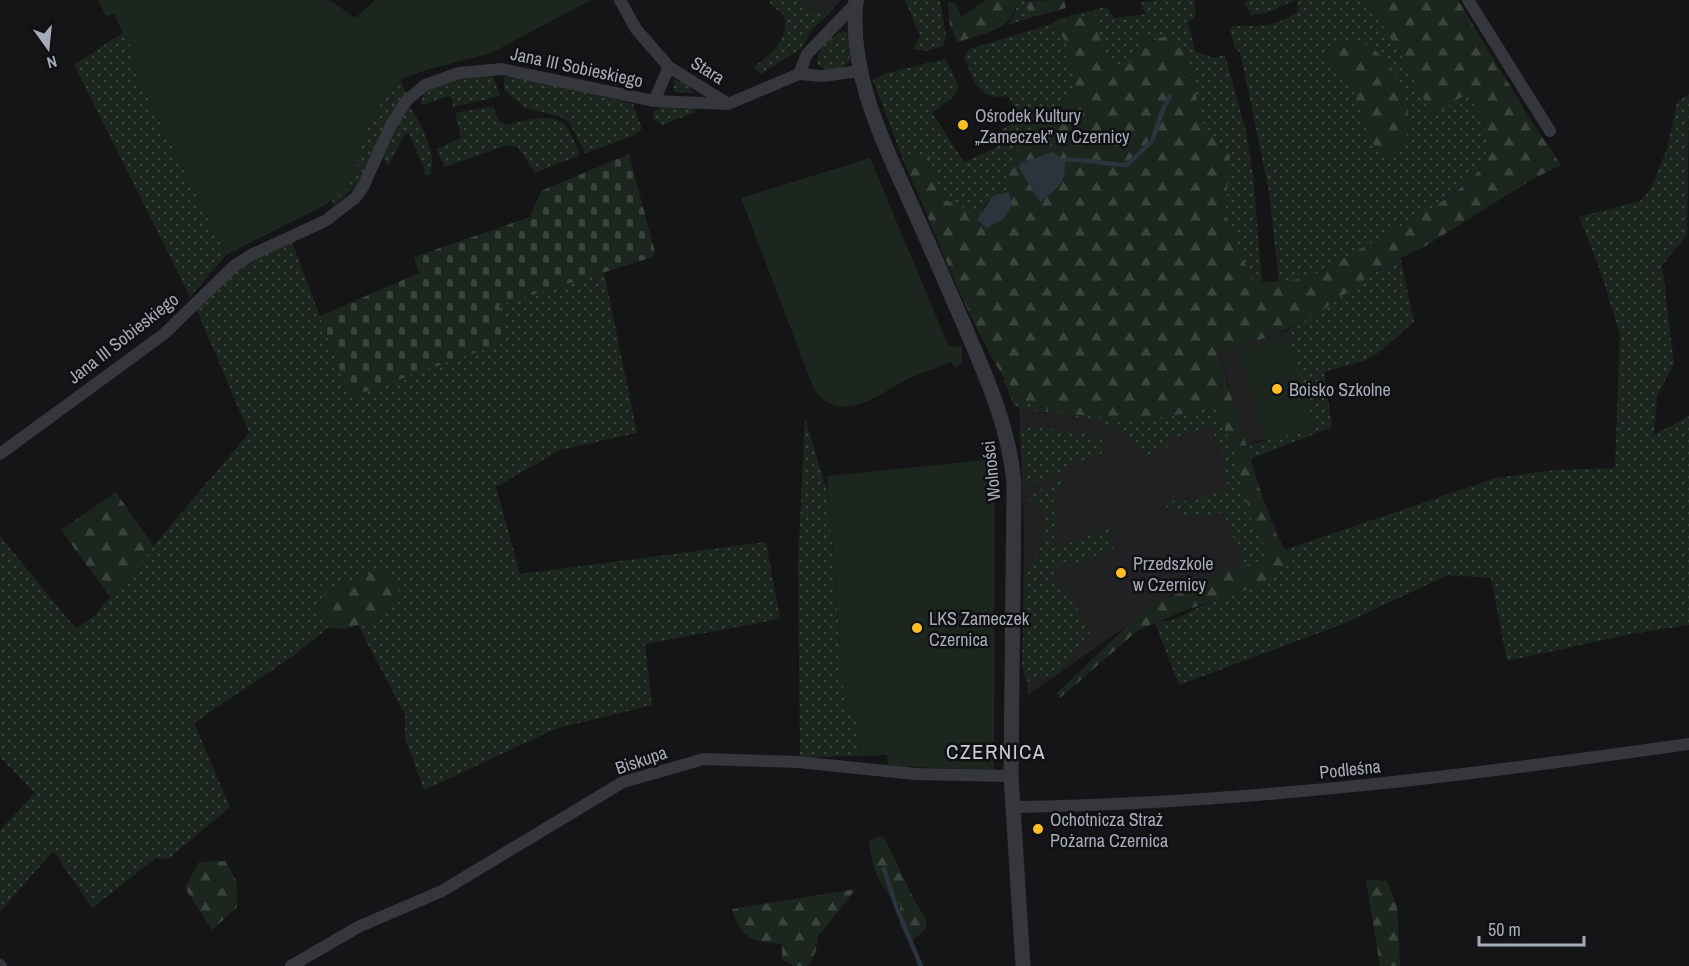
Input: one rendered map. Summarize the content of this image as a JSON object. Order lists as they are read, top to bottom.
{
  "streets": {
    "street": [
      "Jana III Sobieskiego",
      "Stara",
      "Wolności",
      "Biskupa",
      "Podleśna"
    ]
  },
  "crossings": [
    ["Jana III Sobieskiego", "Stara"],
    ["Wolności", "Biskupa"],
    ["Wolności", "Podleśna"]
  ],
  "districts": ["CZERNICA"],
  "places": [
    "Ośrodek Kultury „Zameczek” w Czernicy",
    "Boisko Szkolne",
    "Przedszkole w Czernicy",
    "LKS Zameczek Czernica",
    "Ochotnicza Straż Pożarna Czernica"
  ],
  "scale_bar": "50 m",
  "north": "bottom"
}
